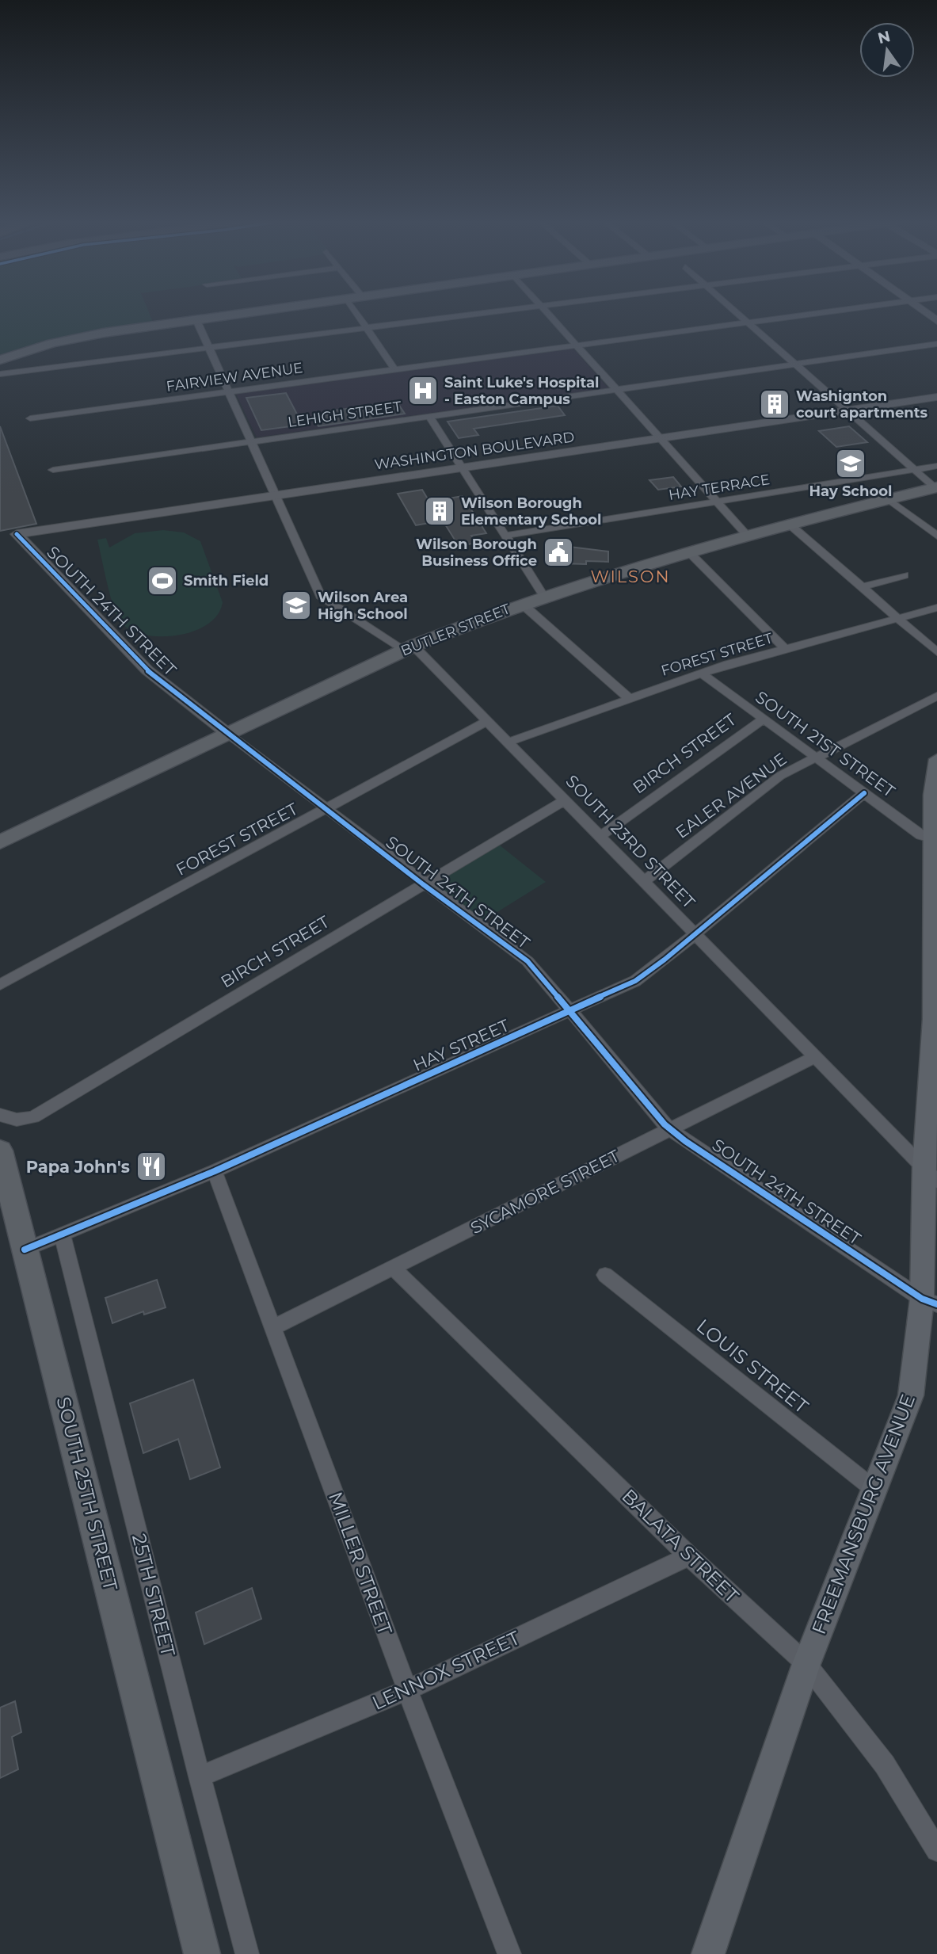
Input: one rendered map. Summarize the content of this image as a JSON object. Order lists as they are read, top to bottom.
{
  "streets": {
    "main road": ["BUTLER STREET", "SOUTH 25TH STREET", "FREEMANSBURG AVENUE"],
    "street": [
      "FAIRVIEW AVENUE",
      "LEHIGH STREET",
      "WASHINGTON BOULEVARD",
      "HAY TERRACE",
      "SOUTH 24TH STREET",
      "FOREST STREET",
      "SOUTH 21ST STREET",
      "BIRCH STREET",
      "EALER AVENUE",
      "SOUTH 23RD STREET",
      "HAY STREET",
      "SYCAMORE STREET",
      "LOUIS STREET",
      "BALATA STREET",
      "MILLER STREET",
      "25TH STREET",
      "LENNOX STREET"
    ]
  },
  "crossings": [
    ["FAIRVIEW AVENUE", "SOUTH 23RD STREET"],
    ["LEHIGH STREET", "SOUTH 23RD STREET"],
    ["WASHINGTON BOULEVARD", "SOUTH 24TH STREET"],
    ["WASHINGTON BOULEVARD", "SOUTH 23RD STREET"],
    ["SOUTH 24TH STREET", "BUTLER STREET"],
    ["SOUTH 24TH STREET", "FOREST STREET"],
    ["SOUTH 24TH STREET", "BIRCH STREET"],
    ["SOUTH 24TH STREET", "HAY STREET"],
    ["SOUTH 24TH STREET", "SYCAMORE STREET"],
    ["SOUTH 24TH STREET", "FREEMANSBURG AVENUE"],
    ["BUTLER STREET", "SOUTH 23RD STREET"],
    ["FOREST STREET", "SOUTH 21ST STREET"],
    ["FOREST STREET", "SOUTH 23RD STREET"],
    ["SOUTH 21ST STREET", "BIRCH STREET"],
    ["SOUTH 21ST STREET", "EALER AVENUE"],
    ["SOUTH 21ST STREET", "HAY STREET"],
    ["SOUTH 21ST STREET", "FREEMANSBURG AVENUE"],
    ["BIRCH STREET", "SOUTH 23RD STREET"],
    ["EALER AVENUE", "SOUTH 23RD STREET"],
    ["SOUTH 23RD STREET", "HAY STREET"],
    ["SOUTH 23RD STREET", "SYCAMORE STREET"],
    ["SOUTH 23RD STREET", "FREEMANSBURG AVENUE"],
    ["HAY STREET", "SOUTH 25TH STREET"],
    ["HAY STREET", "MILLER STREET"],
    ["HAY STREET", "25TH STREET"],
    ["SYCAMORE STREET", "BALATA STREET"],
    ["SYCAMORE STREET", "MILLER STREET"],
    ["LOUIS STREET", "FREEMANSBURG AVENUE"],
    ["FREEMANSBURG AVENUE", "BALATA STREET"],
    ["BALATA STREET", "LENNOX STREET"],
    ["MILLER STREET", "LENNOX STREET"],
    ["25TH STREET", "LENNOX STREET"]
  ],
  "districts": ["WILSON"],
  "places": {
    "hospital": ["Saint Luke's Hospital - Easton Campus"],
    "building": ["Washignton court apartments", "Wilson Borough Elementary School"],
    "school or university": ["Hay School", "Wilson Area High School"],
    "public building": ["Wilson Borough Business Office"],
    "sports": ["Smith Field"],
    "restaurant": ["Papa John's"]
  },
  "north": "top"
}
